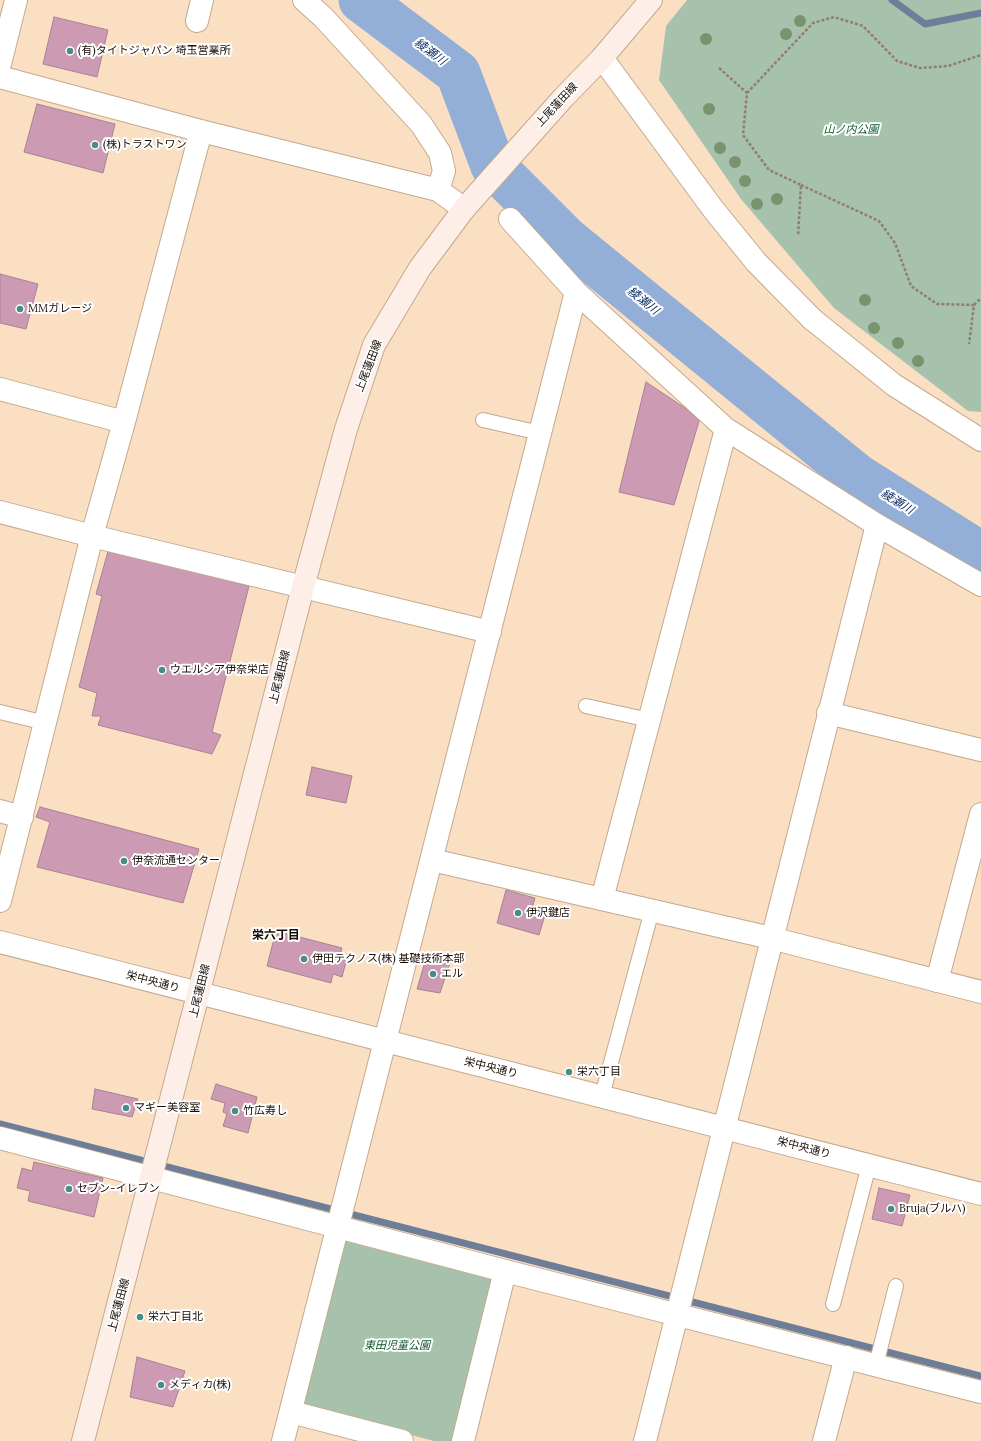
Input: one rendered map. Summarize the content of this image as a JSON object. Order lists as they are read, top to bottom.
{
  "streets": {
    "main road": ["上尾蓮田線"],
    "street": ["栄中央通り"]
  },
  "crossings": [
    ["上尾蓮田線", "栄中央通り"]
  ],
  "districts": ["栄六丁目"],
  "water": ["綾瀬川"],
  "parks": ["山ノ内公園", "東田児童公園"],
  "places": [
    "(有)タイトジャパン 埼玉営業所",
    "(株)トラストワン",
    "MMガレージ",
    "ウエルシア伊奈栄店",
    "伊奈流通センター",
    "伊沢鍵店",
    "伊田テクノス(株) 基礎技術本部",
    "エル",
    "栄六丁目",
    "マギー美容室",
    "竹広寿し",
    "セブン-イレブン",
    "Bruja(ブルハ)",
    "栄六丁目北",
    "メディカ(株)"
  ]
}
